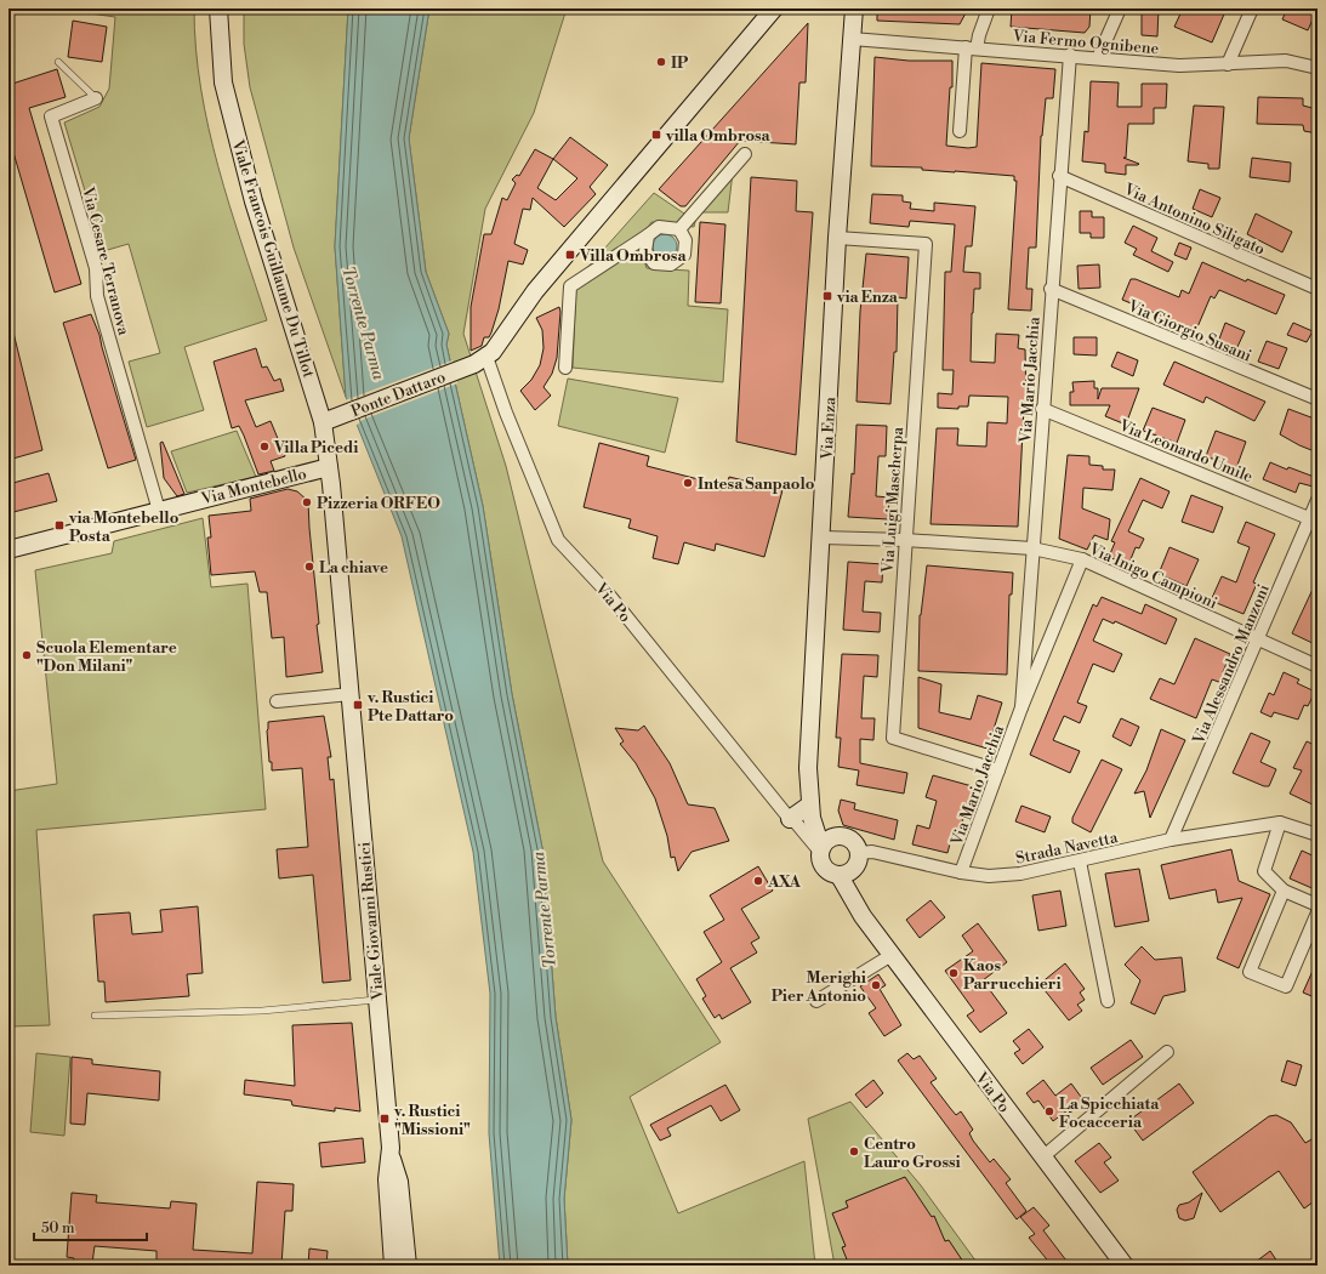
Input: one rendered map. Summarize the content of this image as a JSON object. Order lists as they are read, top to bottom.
{
  "streets": {
    "street": [
      "Via Fermo Ognibene",
      "Via Antonino Siligato",
      "Viale Francois Guillaume Du Tillot",
      "Via Cesare Terranova",
      "Via Giorgio Susani",
      "Via Mario Jacchia",
      "Ponte Dattaro",
      "Via Enza",
      "Via Leonardo Umile",
      "Via Montebello",
      "Via Luigi Mascherpa",
      "Via Inigo Campioni",
      "Via Po",
      "Via Alessandro Manzoni",
      "Strada Navetta",
      "Viale Giovanni Rustici"
    ]
  },
  "crossings": [
    ["Via Fermo Ognibene", "Via Mario Jacchia"],
    ["Via Fermo Ognibene", "Via Enza"],
    ["Via Antonino Siligato", "Via Mario Jacchia"],
    ["Viale Francois Guillaume Du Tillot", "Ponte Dattaro"],
    ["Viale Francois Guillaume Du Tillot", "Viale Giovanni Rustici"],
    ["Via Cesare Terranova", "Via Montebello"],
    ["Via Giorgio Susani", "Via Mario Jacchia"],
    ["Via Mario Jacchia", "Via Leonardo Umile"],
    ["Via Mario Jacchia", "Via Luigi Mascherpa"],
    ["Via Mario Jacchia", "Via Inigo Campioni"],
    ["Via Mario Jacchia", "Strada Navetta"],
    ["Ponte Dattaro", "Via Po"],
    ["Ponte Dattaro", "Viale Giovanni Rustici"],
    ["Via Enza", "Via Luigi Mascherpa"],
    ["Via Enza", "Via Inigo Campioni"],
    ["Via Enza", "Via Po"],
    ["Via Leonardo Umile", "Via Alessandro Manzoni"],
    ["Via Montebello", "Viale Giovanni Rustici"],
    ["Via Luigi Mascherpa", "Via Inigo Campioni"],
    ["Via Inigo Campioni", "Via Alessandro Manzoni"],
    ["Via Po", "Strada Navetta"],
    ["Via Alessandro Manzoni", "Strada Navetta"]
  ],
  "water": ["Torrente Parma"],
  "places": {
    "other": [
      "IP",
      "Villa Picedi",
      "Intesa Sanpaolo",
      "Pizzeria ORFEO",
      "La chiave",
      "Scuola Elementare \"Don Milani\"",
      "AXA",
      "Kaos Parrucchieri",
      "Merighi Pier Antonio",
      "La Spicchiata Focacceria",
      "Centro Lauro Grossi"
    ],
    "transit": [
      "villa Ombrosa",
      "Villa Ombrosa",
      "via Enza",
      "via Montebello Posta",
      "v. Rustici Pte Dattaro",
      "v. Rustici \"Missioni\""
    ]
  },
  "scale_bar": "50 m"
}
